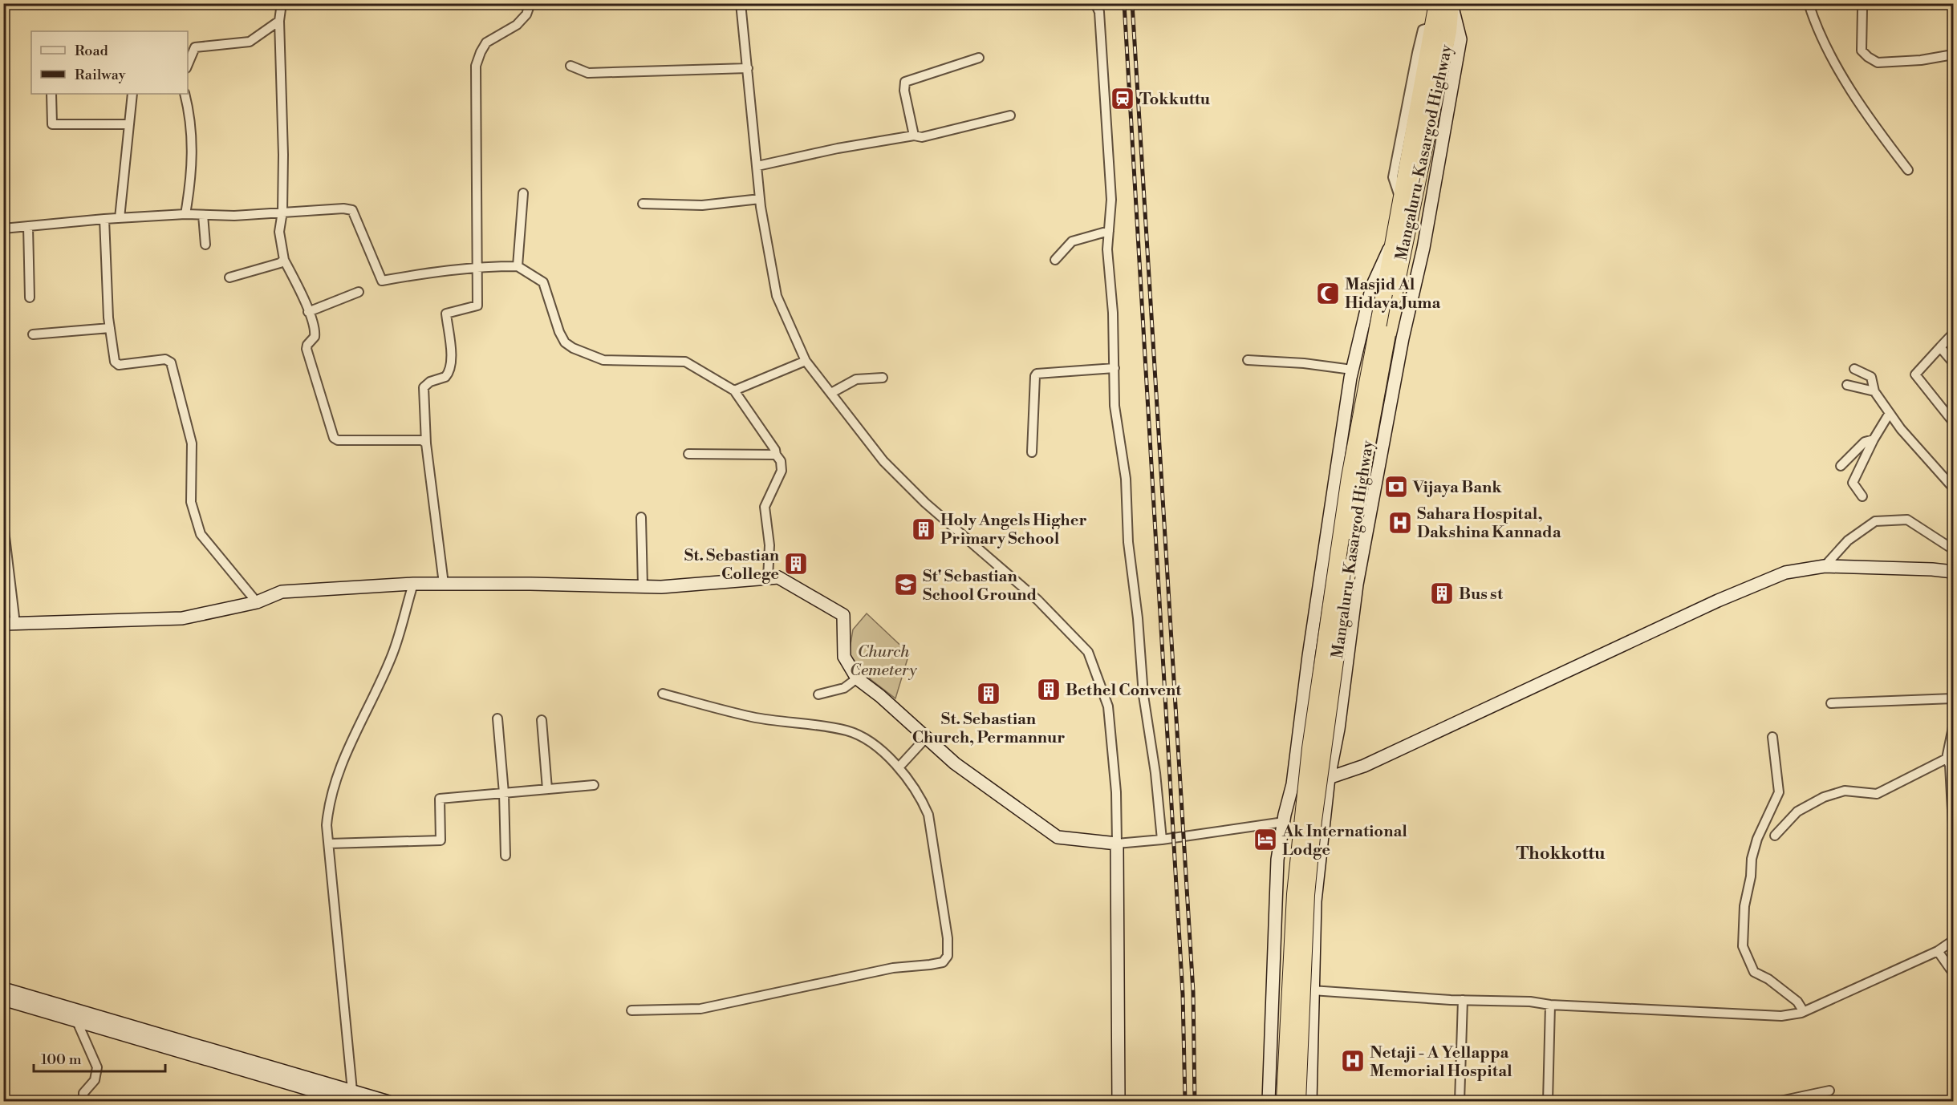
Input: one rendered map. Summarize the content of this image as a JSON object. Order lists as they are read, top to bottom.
{
  "streets": {
    "highway": ["Mangaluru-Kasargod Highway"]
  },
  "districts": ["Thokkottu"],
  "parks": ["Church Cemetery"],
  "places": {
    "station": ["Tokkuttu"],
    "mosque": ["Masjid Al Hidaya Juma"],
    "bank": ["Vijaya Bank"],
    "hospital": ["Sahara Hospital, Dakshina Kannada", "Netaji - A Yellappa Memorial Hospital"],
    "building": [
      "Holy Angels Higher Primary School",
      "St. Sebastian College",
      "Bus st",
      "Bethel Convent",
      "St. Sebastian Church, Permannur"
    ],
    "school or university": ["St' Sebastian School Ground"],
    "hotel": ["Ak International Lodge"]
  },
  "legend": ["Road", "Railway"],
  "scale_bar": "100 m"
}
